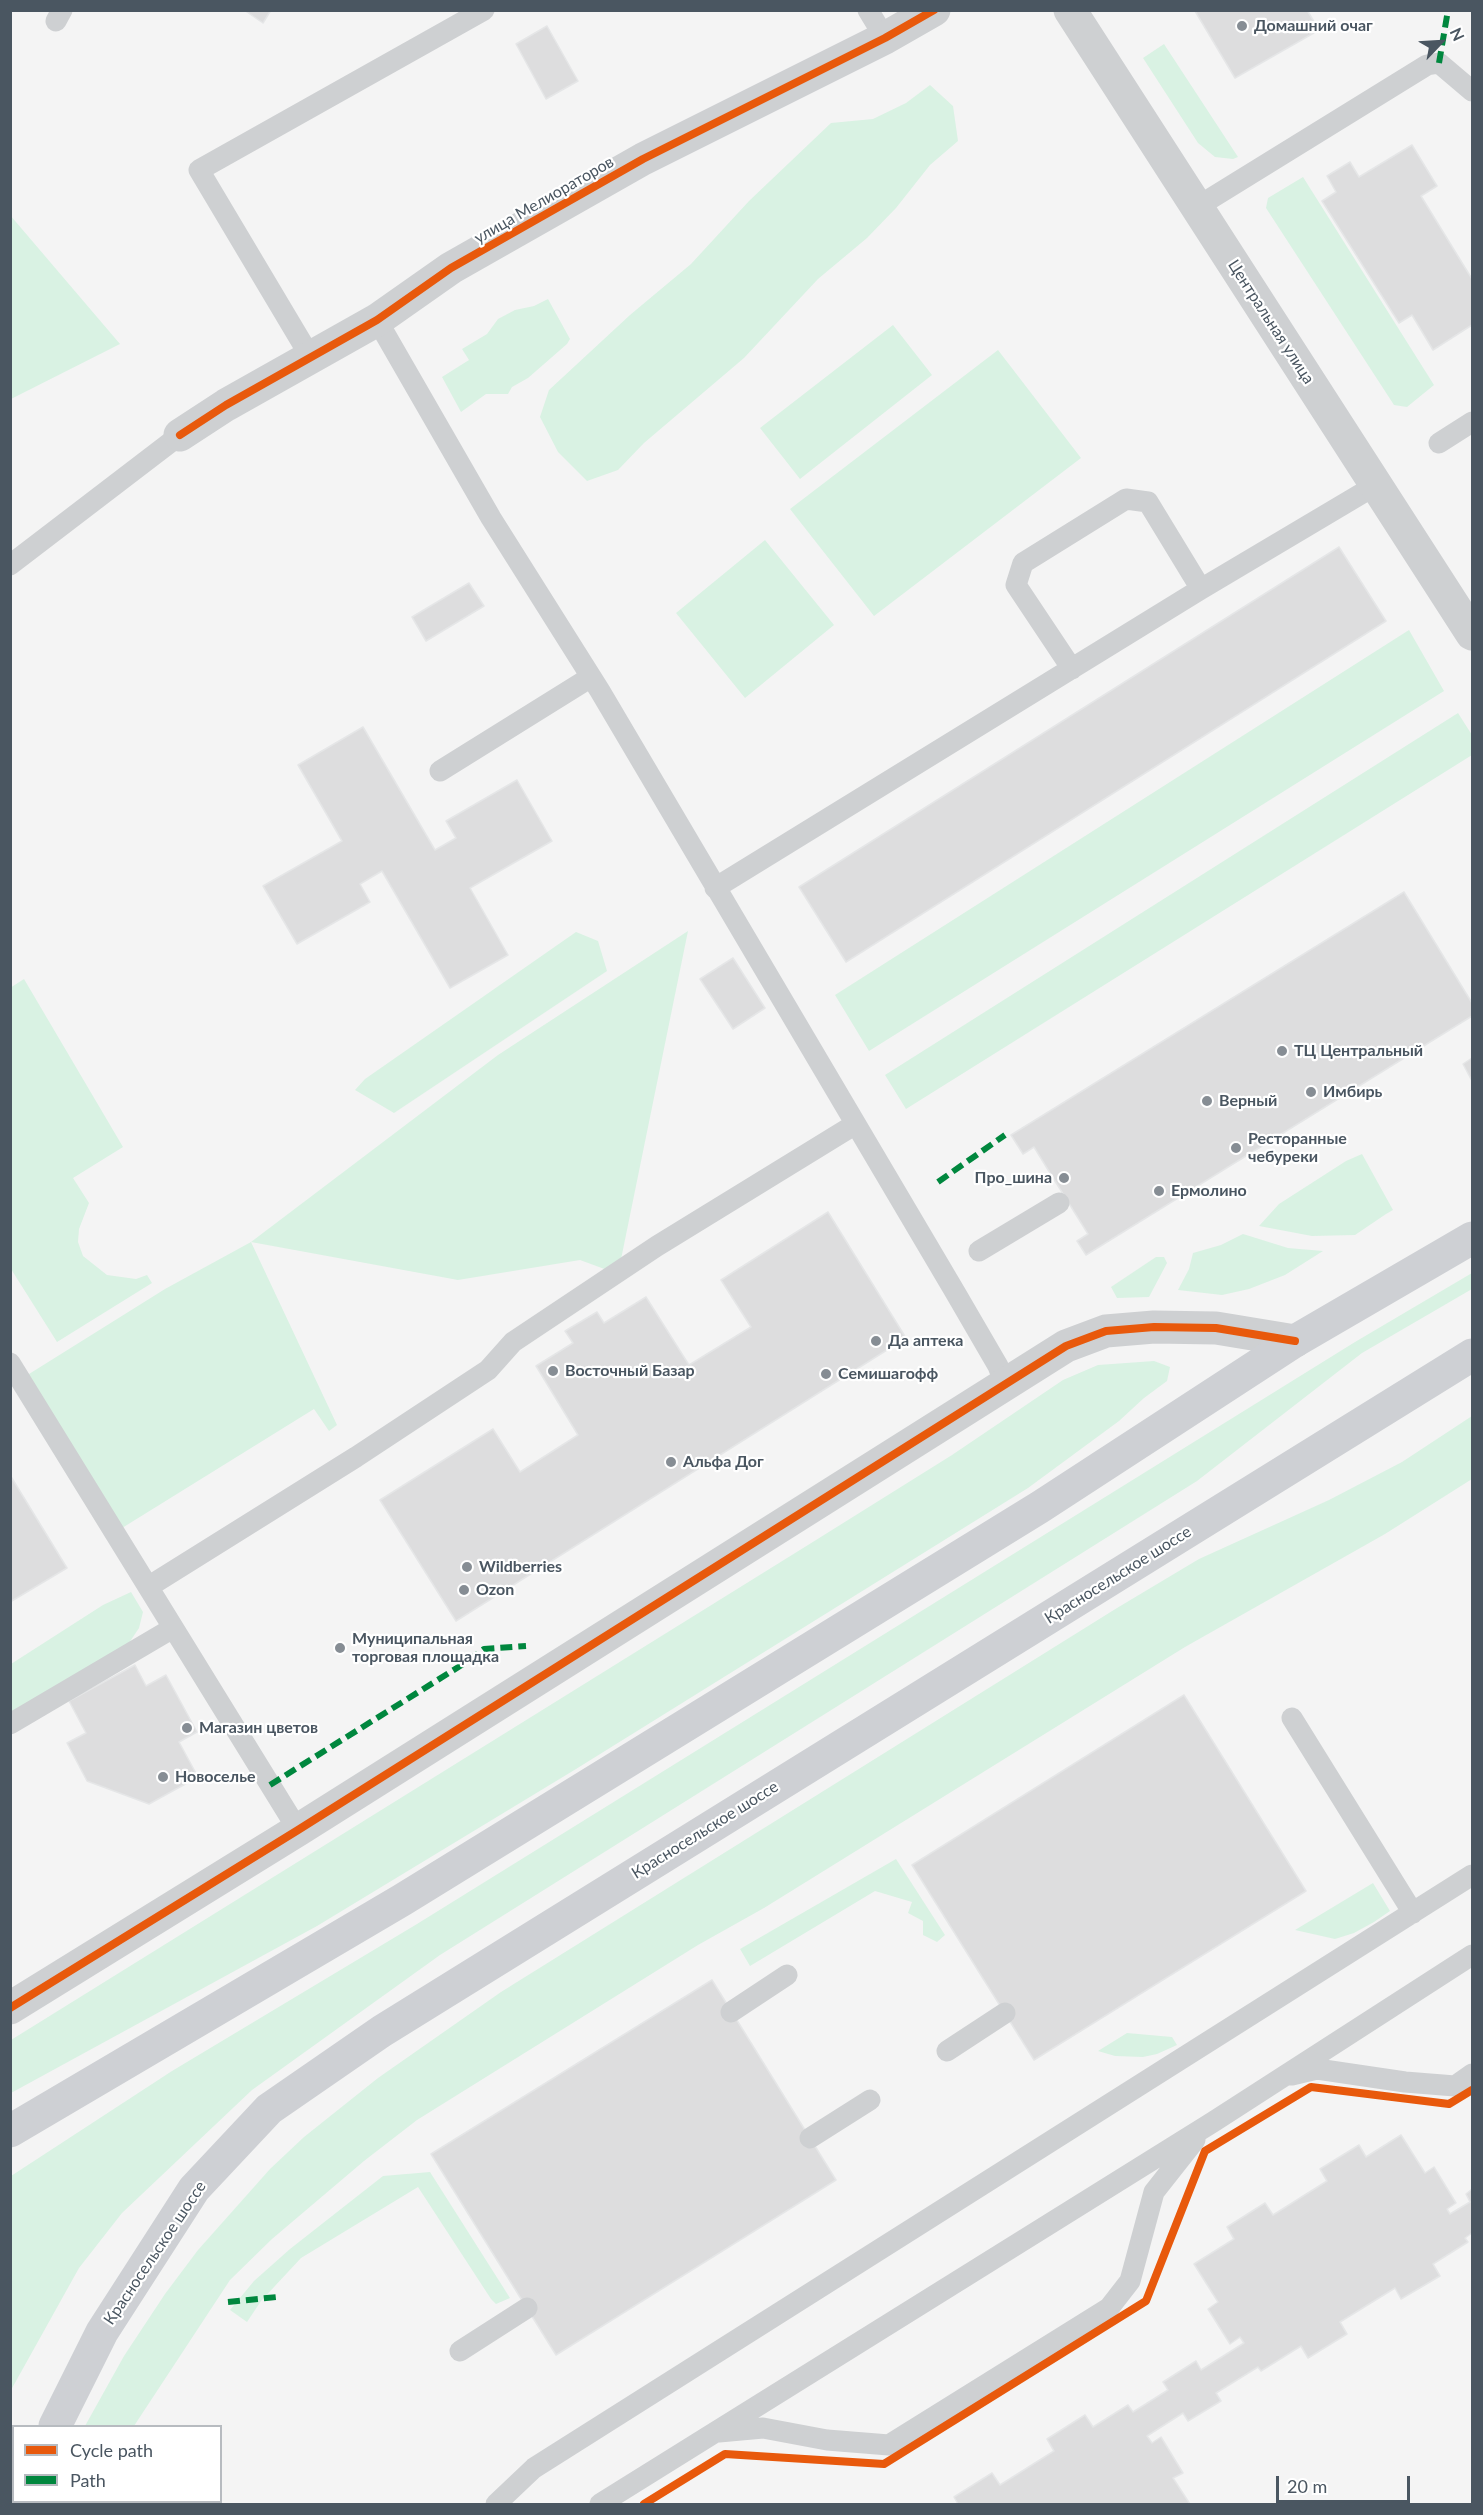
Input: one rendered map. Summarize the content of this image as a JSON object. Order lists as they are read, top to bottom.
{
  "streets": {
    "main road": ["Красносельское шоссе"],
    "street": ["улица Мелиораторов", "Центральная улица"]
  },
  "places": [
    "Домашний очаг",
    "ТЦ Центральный",
    "Имбирь",
    "Верный",
    "Ресторанные чебуреки",
    "Про_шина",
    "Ермолино",
    "Да аптека",
    "Восточный Базар",
    "Семишагофф",
    "Альфа Дог",
    "Wildberries",
    "Ozon",
    "Муниципальная торговая площадка",
    "Магазин цветов",
    "Новоселье"
  ],
  "legend": ["Cycle path", "Path"],
  "scale_bar": "20 m",
  "north": "top right"
}
